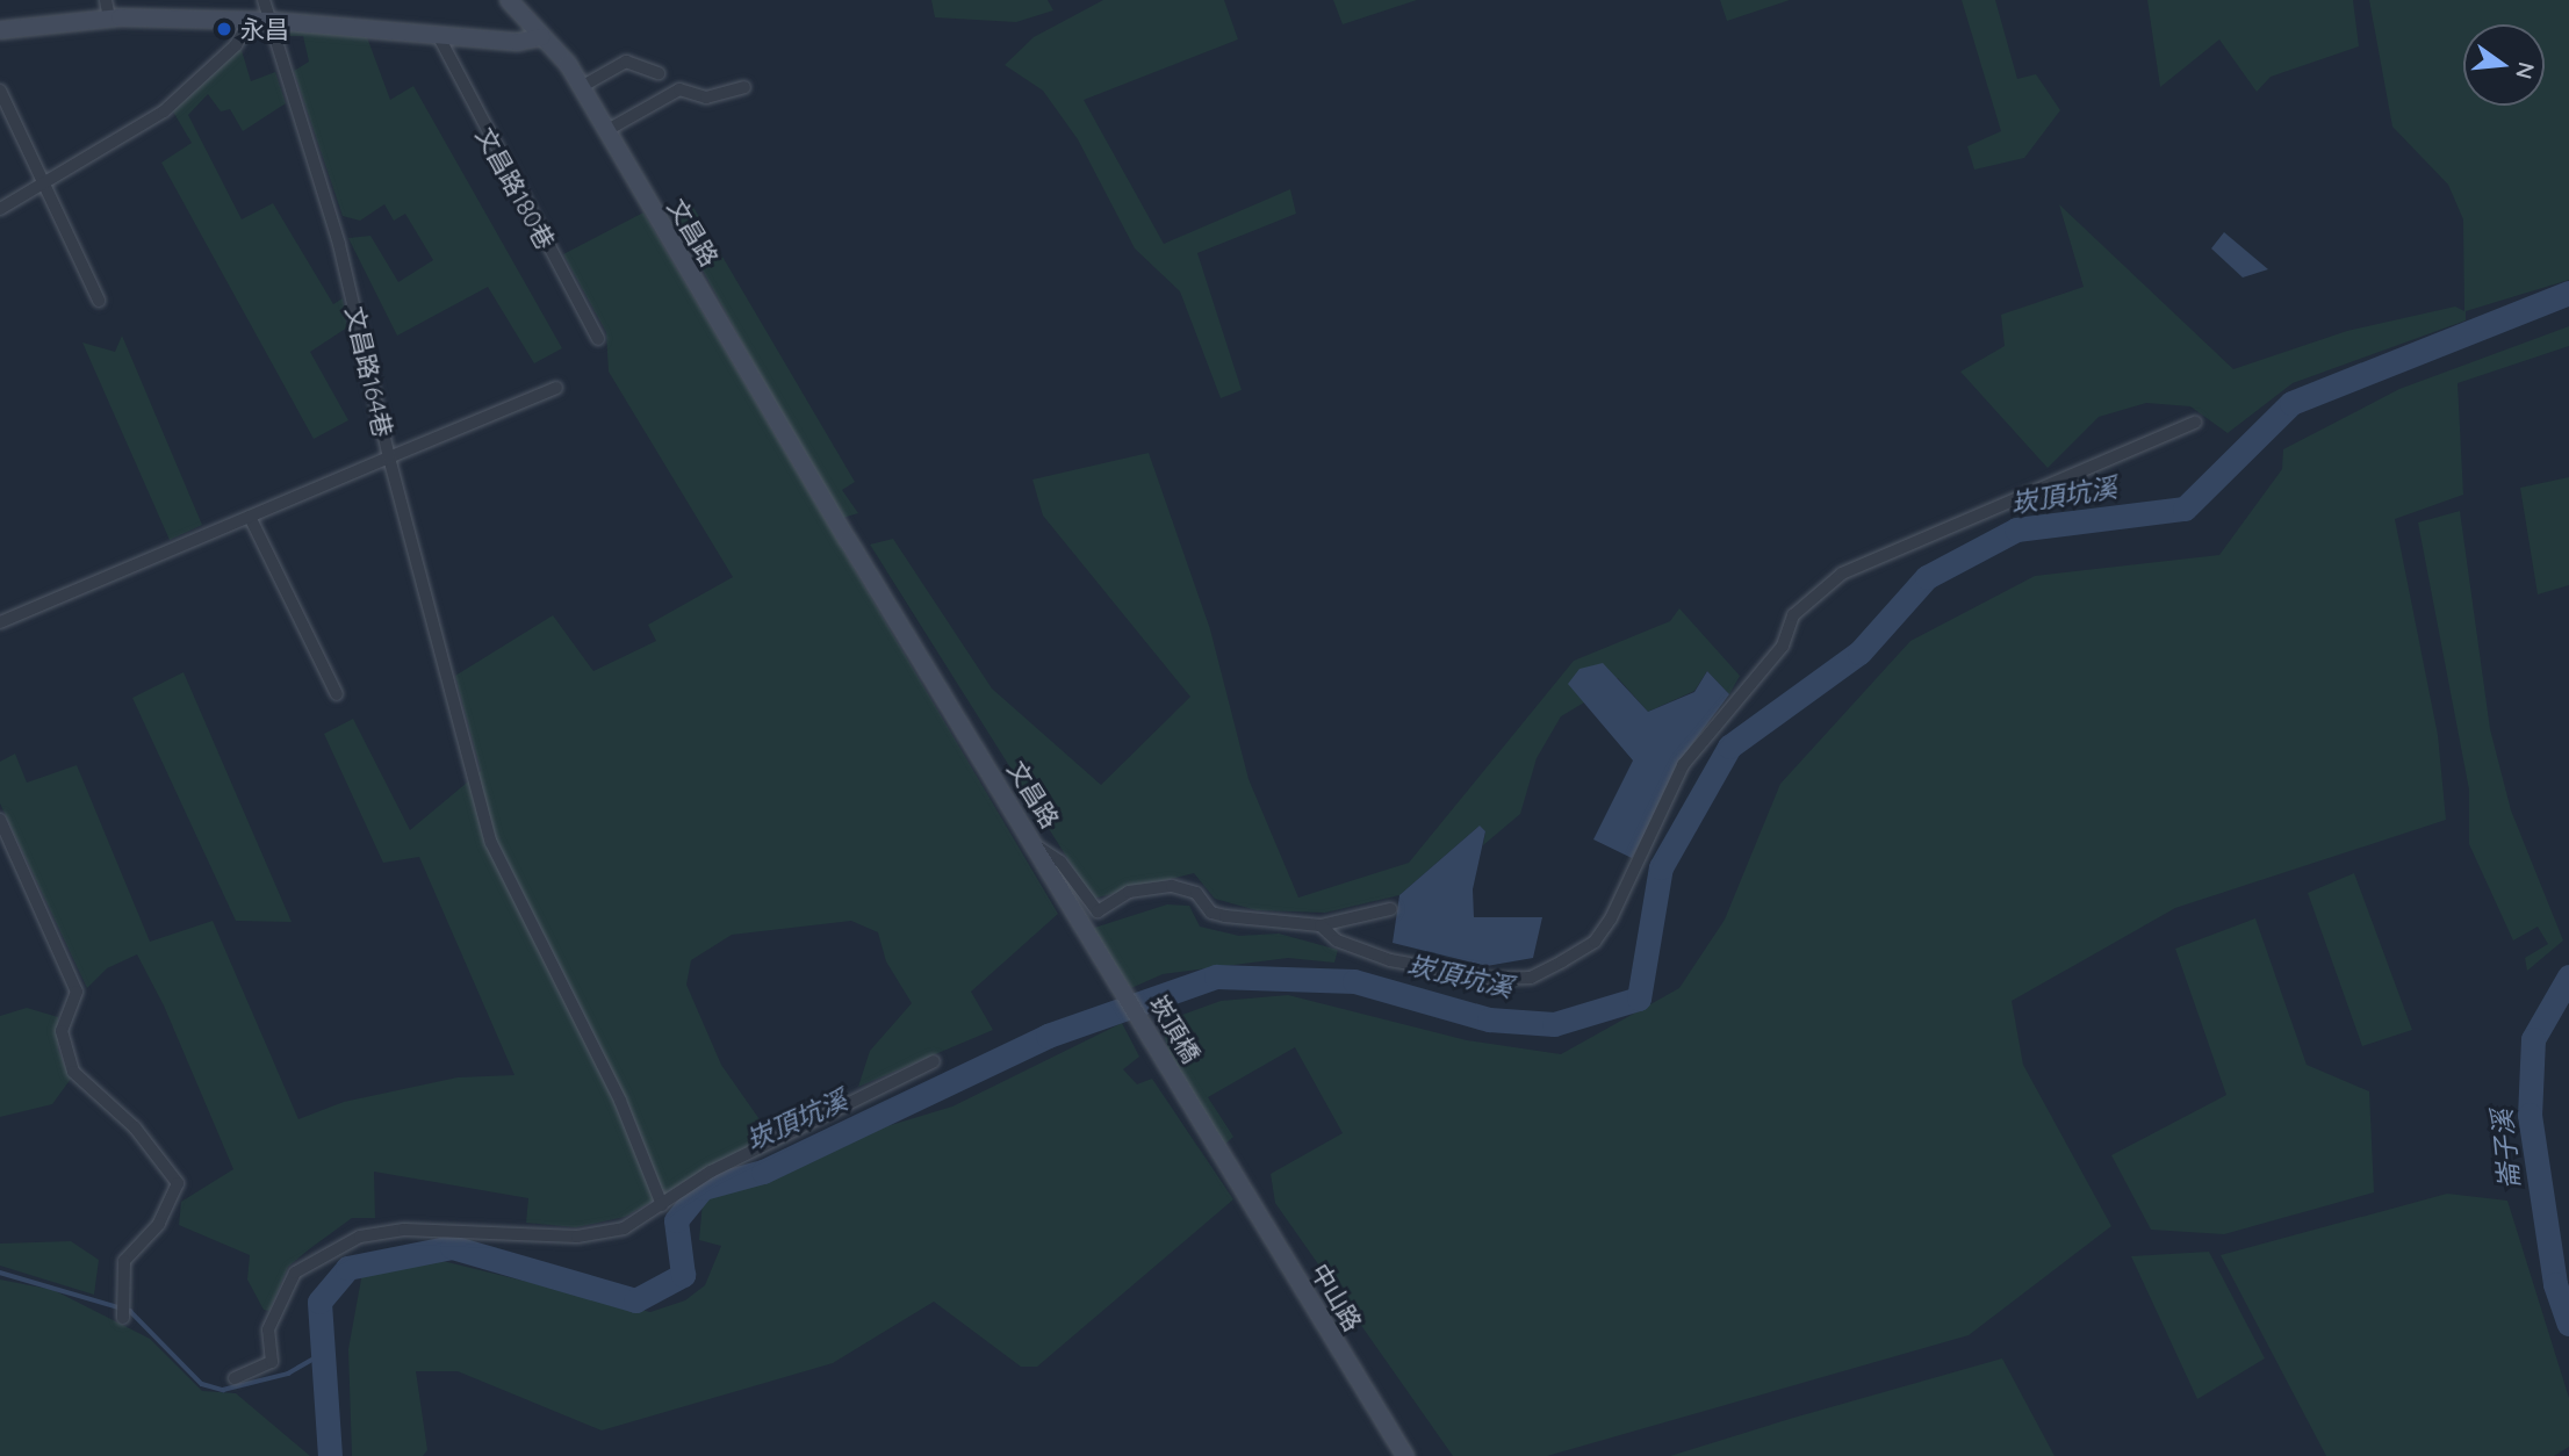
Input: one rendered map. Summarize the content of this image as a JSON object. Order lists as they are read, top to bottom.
{
  "streets": {
    "main road": ["文昌路", "崁頂橋", "中山路"],
    "street": ["文昌路180巷", "文昌路164巷"]
  },
  "crossings": [
    ["文昌路", "崁頂橋"],
    ["崁頂橋", "中山路"]
  ],
  "water": ["崁頂坑溪", "崙子溪"],
  "places": ["永昌"],
  "north": "right"
}
